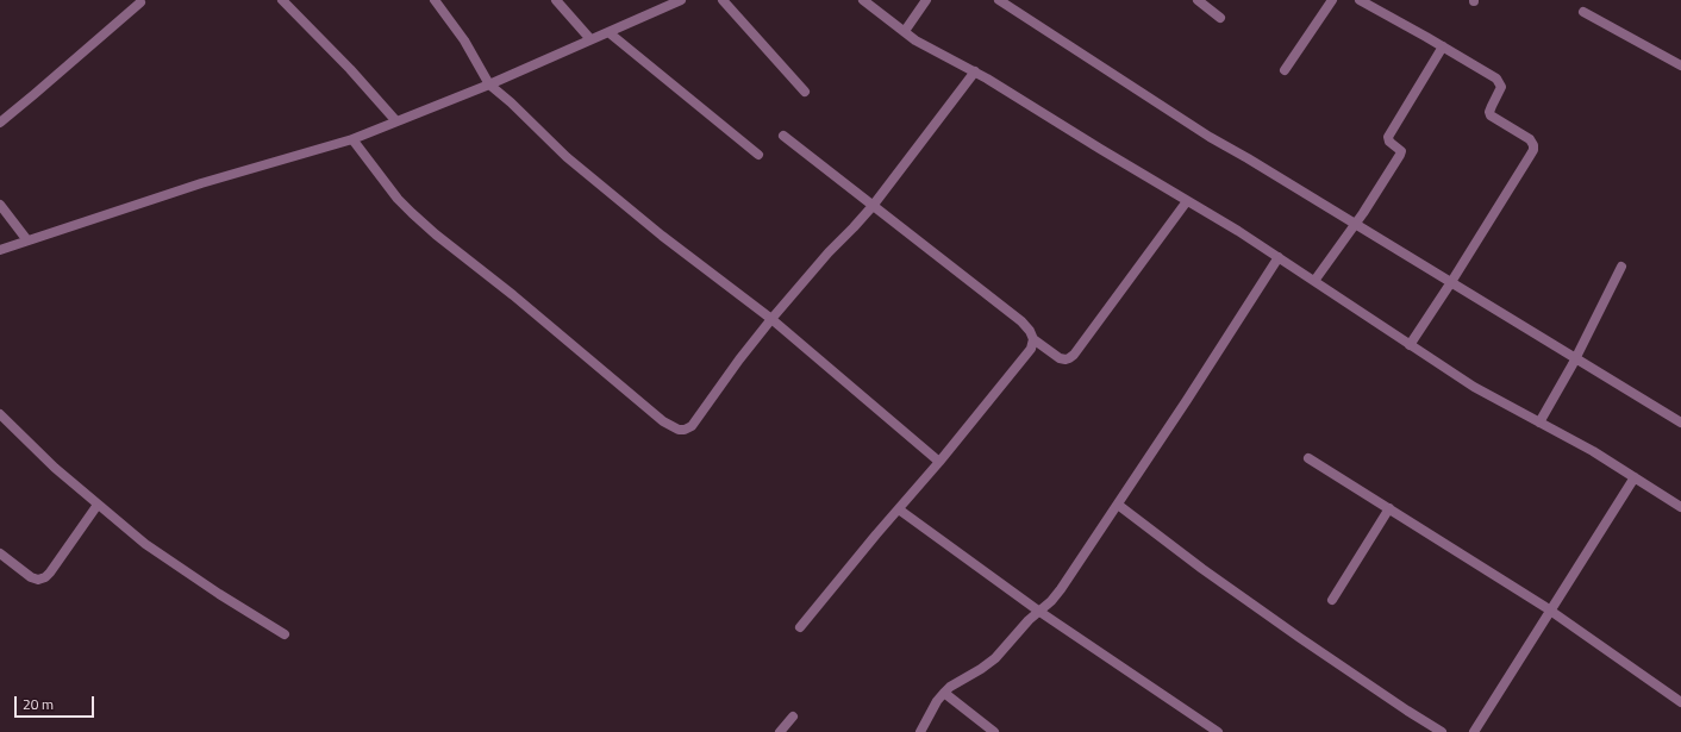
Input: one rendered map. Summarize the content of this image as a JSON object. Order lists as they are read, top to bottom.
{
  "scale_bar": "20 m"
}
